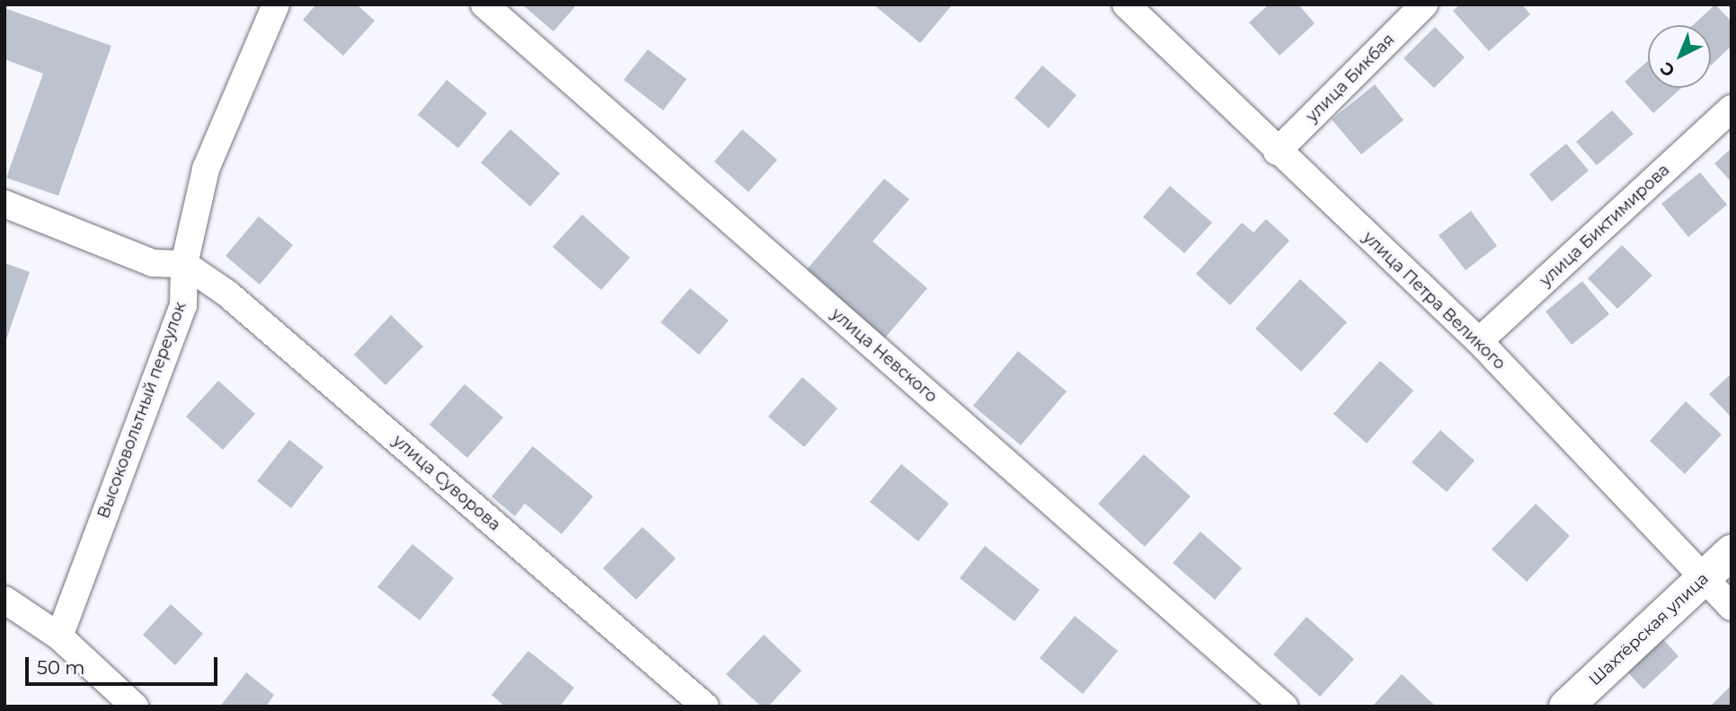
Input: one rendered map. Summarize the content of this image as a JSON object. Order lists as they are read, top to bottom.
{
  "streets": {
    "street": [
      "улица Бикбая",
      "улица Биктимирова",
      "улица Петра Великого",
      "улица Невского",
      "Высоковольтный переулок",
      "улица Суворова",
      "Шахтёрская улица"
    ]
  },
  "crossings": [
    ["улица Бикбая", "улица Петра Великого"],
    ["улица Биктимирова", "улица Петра Великого"],
    ["улица Петра Великого", "Шахтёрская улица"],
    ["Высоковольтный переулок", "улица Суворова"]
  ],
  "scale_bar": "50 m",
  "north": "bottom left"
}
